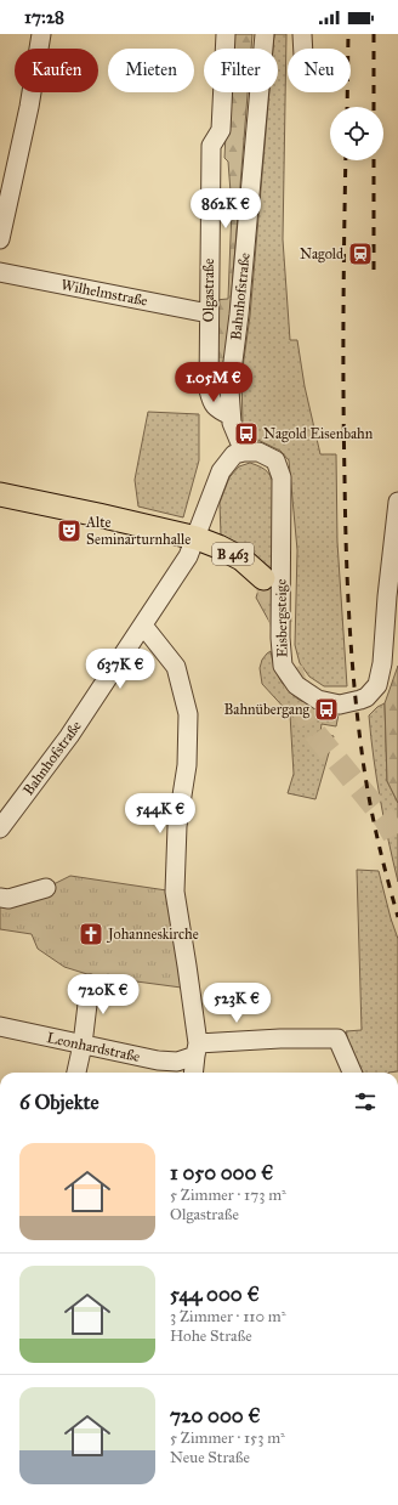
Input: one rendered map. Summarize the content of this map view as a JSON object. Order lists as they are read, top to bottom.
{
  "streets": {
    "main road": ["B 463"],
    "street": [
      "Olgastraße",
      "Wilhelmstraße",
      "Bahnhofstraße",
      "Eisbergsteige",
      "Leonhardstraße"
    ]
  },
  "crossings": [
    ["Olgastraße", "Wilhelmstraße"],
    ["Olgastraße", "Bahnhofstraße"],
    ["Bahnhofstraße", "B 463"],
    ["Bahnhofstraße", "Eisbergsteige"]
  ],
  "places": {
    "station": ["Nagold"],
    "bus stop": ["Nagold Eisenbahn", "Bahnübergang"],
    "theatre": ["Alte Seminarturnhalle"],
    "church": ["Johanneskirche"]
  },
  "page": {
    "status": "17:28",
    "chip": [
      "Kaufen",
      "Mieten",
      "Filter",
      "Neu"
    ],
    "price": [
      "862K €",
      "1.05M €",
      "637K €",
      "544K €",
      "720K €",
      "523K €"
    ],
    "heading": "6 Objekte",
    "list": [
      {
        "name": "1 050 000 €",
        "note": "5 Zimmer · 173 m² · Olgastraße"
      },
      {
        "name": "544 000 €",
        "note": "3 Zimmer · 110 m² · Hohe Straße"
      },
      {
        "name": "720 000 €",
        "note": "5 Zimmer · 153 m² · Neue Straße"
      }
    ]
  }
}
